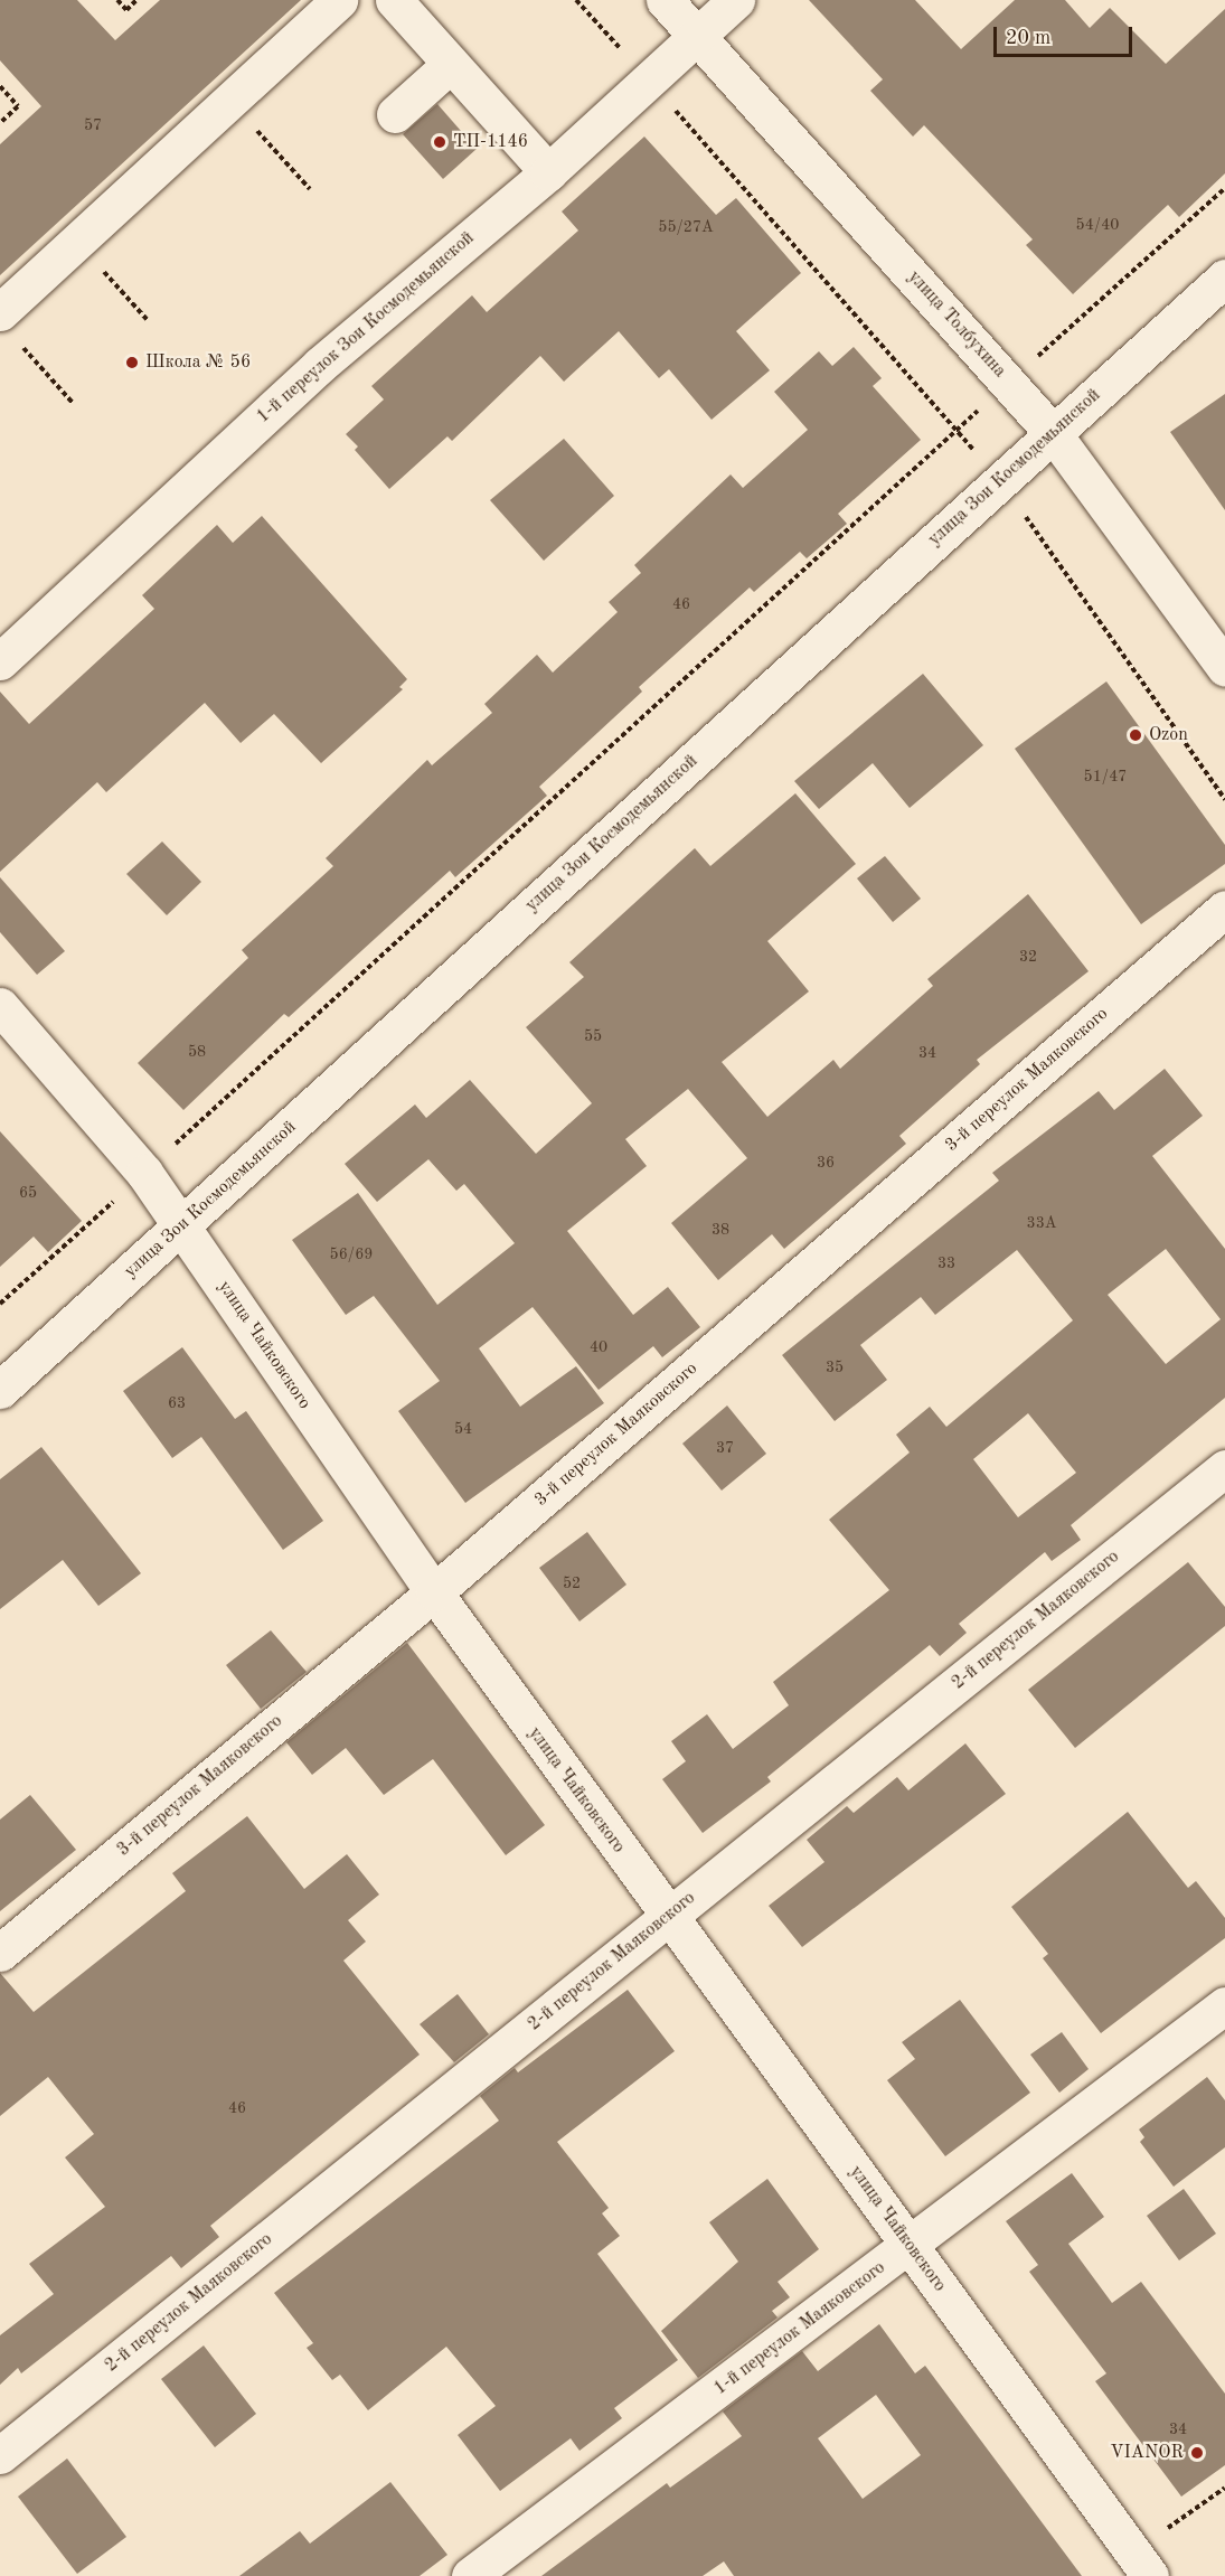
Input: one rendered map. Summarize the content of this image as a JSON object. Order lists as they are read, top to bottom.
{
  "streets": {
    "street": [
      "улица Толбухина",
      "1-й переулок Зои Космодемьянской",
      "улица Зои Космодемьянской",
      "3-й переулок Маяковского",
      "улица Чайковского",
      "2-й переулок Маяковского",
      "1-й переулок Маяковского"
    ]
  },
  "crossings": [
    ["улица Толбухина", "1-й переулок Зои Космодемьянской"],
    ["улица Толбухина", "улица Зои Космодемьянской"],
    ["улица Зои Космодемьянской", "улица Чайковского"],
    ["3-й переулок Маяковского", "улица Чайковского"],
    ["улица Чайковского", "2-й переулок Маяковского"],
    ["улица Чайковского", "1-й переулок Маяковского"]
  ],
  "places": [
    "ТП-1146",
    "Школа № 56",
    "Ozon",
    "VIANOR"
  ],
  "house_numbers": [
    "57",
    "54/40",
    "55/27А",
    "46",
    "51/47",
    "32",
    "55",
    "58",
    "34",
    "36",
    "65",
    "33А",
    "38",
    "56/69",
    "33",
    "40",
    "35",
    "63",
    "54",
    "37",
    "52",
    "46",
    "34"
  ],
  "scale_bar": "20 m"
}
